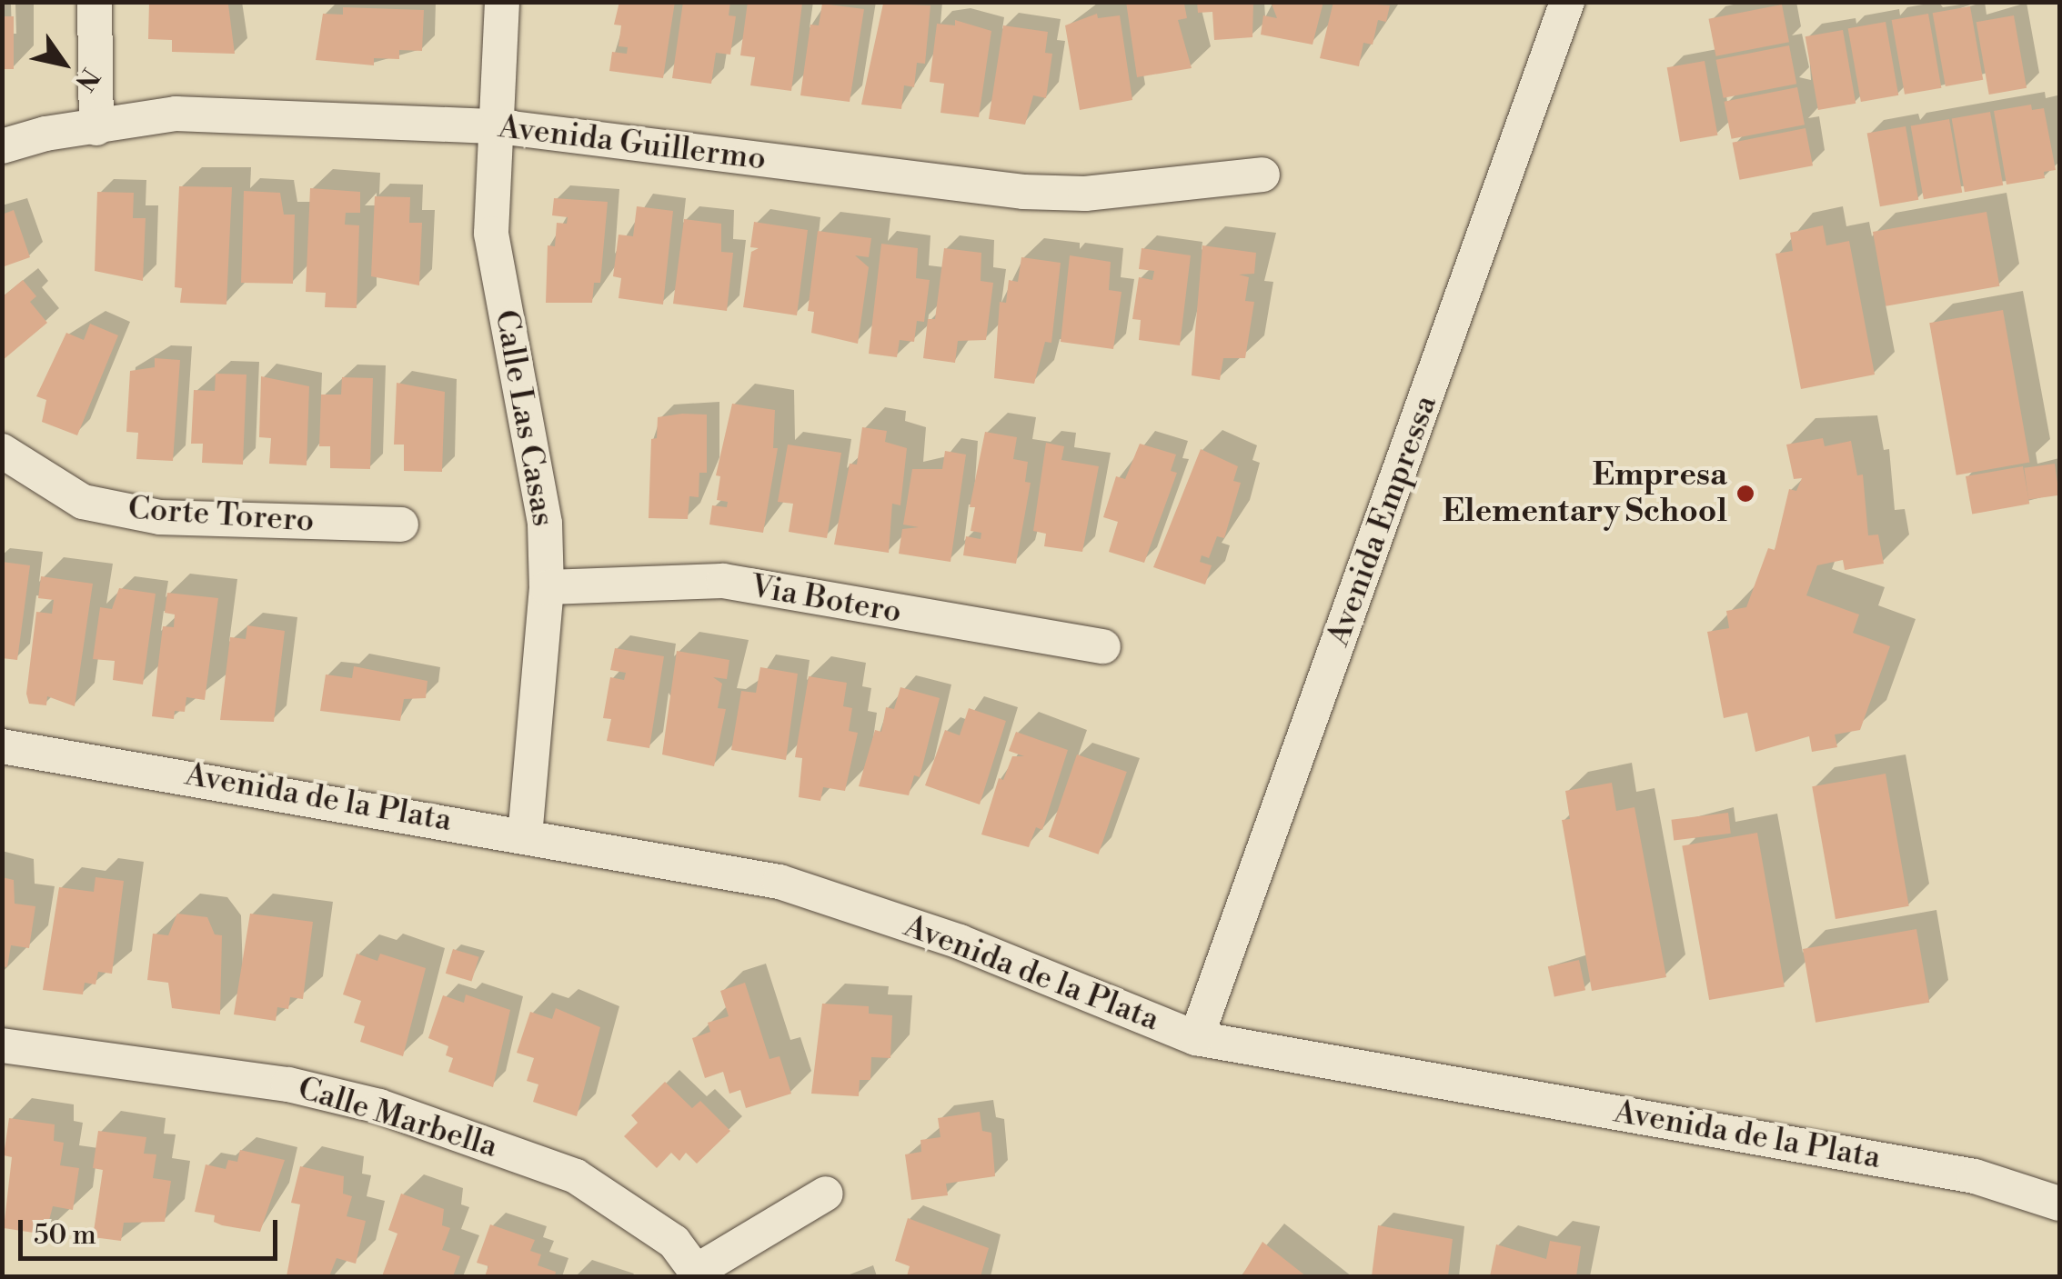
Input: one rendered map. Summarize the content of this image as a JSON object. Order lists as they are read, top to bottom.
{
  "streets": {
    "street": [
      "Avenida Guillermo",
      "Calle Las Casas",
      "Corte Torero",
      "Avenida Empressa",
      "Via Botero",
      "Avenida de la Plata",
      "Calle Marbella"
    ]
  },
  "crossings": [
    ["Avenida Guillermo", "Calle Las Casas"],
    ["Calle Las Casas", "Via Botero"],
    ["Calle Las Casas", "Avenida de la Plata"],
    ["Avenida Empressa", "Avenida de la Plata"]
  ],
  "places": ["Empresa Elementary School"],
  "scale_bar": "50 m",
  "north": "bottom right"
}
